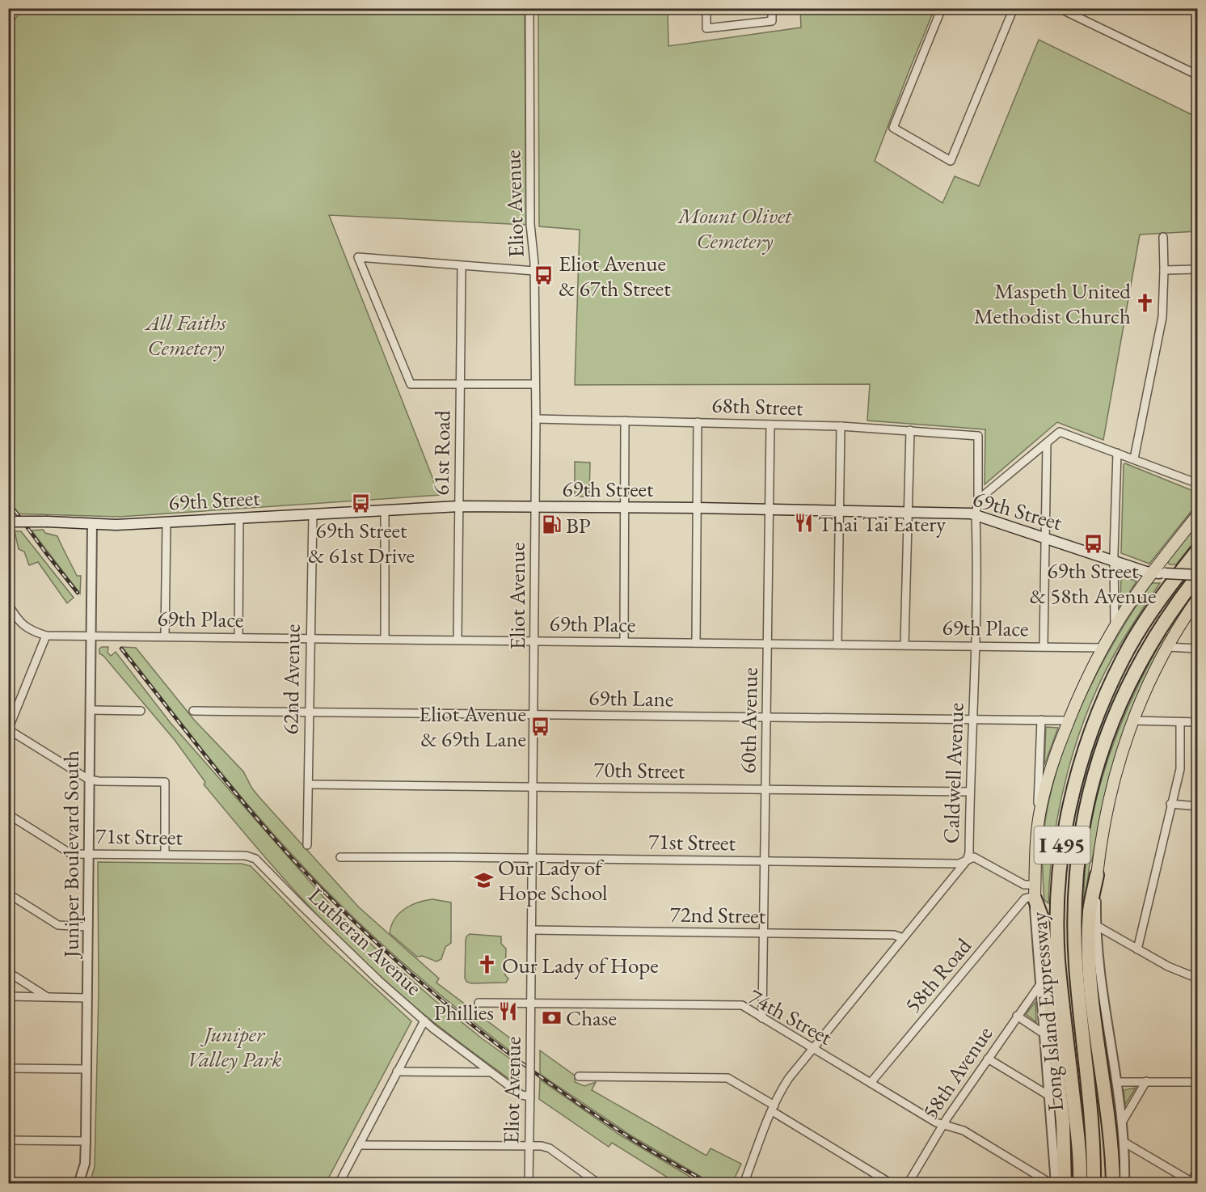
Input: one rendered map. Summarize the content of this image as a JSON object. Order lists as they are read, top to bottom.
{
  "streets": {
    "highway": ["I 495", "Long Island Expressway"],
    "main road": ["69th Street"],
    "street": [
      "Eliot Avenue",
      "68th Street",
      "61st Road",
      "69th Place",
      "62nd Avenue",
      "69th Lane",
      "60th Avenue",
      "70th Street",
      "Caldwell Avenue",
      "71st Street",
      "Juniper Boulevard South",
      "72nd Street",
      "Lutheran Avenue",
      "58th Road",
      "74th Street",
      "58th Avenue"
    ]
  },
  "crossings": [
    ["Eliot Avenue", "68th Street"],
    ["Eliot Avenue", "69th Street"],
    ["Eliot Avenue", "69th Place"],
    ["Eliot Avenue", "69th Lane"],
    ["Eliot Avenue", "70th Street"],
    ["Eliot Avenue", "71st Street"],
    ["Eliot Avenue", "72nd Street"],
    ["Eliot Avenue", "Lutheran Avenue"],
    ["Eliot Avenue", "74th Street"],
    ["68th Street", "60th Avenue"],
    ["68th Street", "Caldwell Avenue"],
    ["61st Road", "69th Street"],
    ["61st Road", "69th Place"],
    ["69th Street", "62nd Avenue"],
    ["69th Street", "60th Avenue"],
    ["69th Street", "Caldwell Avenue"],
    ["69th Street", "Juniper Boulevard South"],
    ["69th Street", "Long Island Expressway"],
    ["69th Place", "62nd Avenue"],
    ["69th Place", "60th Avenue"],
    ["69th Place", "Caldwell Avenue"],
    ["69th Place", "Juniper Boulevard South"],
    ["62nd Avenue", "69th Lane"],
    ["62nd Avenue", "70th Street"],
    ["69th Lane", "60th Avenue"],
    ["69th Lane", "Caldwell Avenue"],
    ["60th Avenue", "70th Street"],
    ["60th Avenue", "71st Street"],
    ["60th Avenue", "72nd Street"],
    ["60th Avenue", "74th Street"],
    ["70th Street", "Caldwell Avenue"],
    ["Caldwell Avenue", "71st Street"],
    ["Caldwell Avenue", "72nd Street"],
    ["Caldwell Avenue", "74th Street"],
    ["71st Street", "Juniper Boulevard South"],
    ["71st Street", "Lutheran Avenue"],
    ["71st Street", "58th Road"],
    ["58th Road", "74th Street"],
    ["74th Street", "58th Avenue"]
  ],
  "parks": ["Mount Olivet Cemetery", "All Faiths Cemetery", "Juniper Valley Park"],
  "places": {
    "bus stop": [
      "Eliot Avenue & 67th Street",
      "69th Street & 61st Drive",
      "69th Street & 58th Avenue",
      "Eliot Avenue & 69th Lane"
    ],
    "church": ["Maspeth United Methodist Church", "Our Lady of Hope"],
    "restaurant": ["Thai Tai Eatery", "Phillies"],
    "fuel station": ["BP"],
    "school or university": ["Our Lady of Hope School"],
    "bank": ["Chase"]
  }
}
